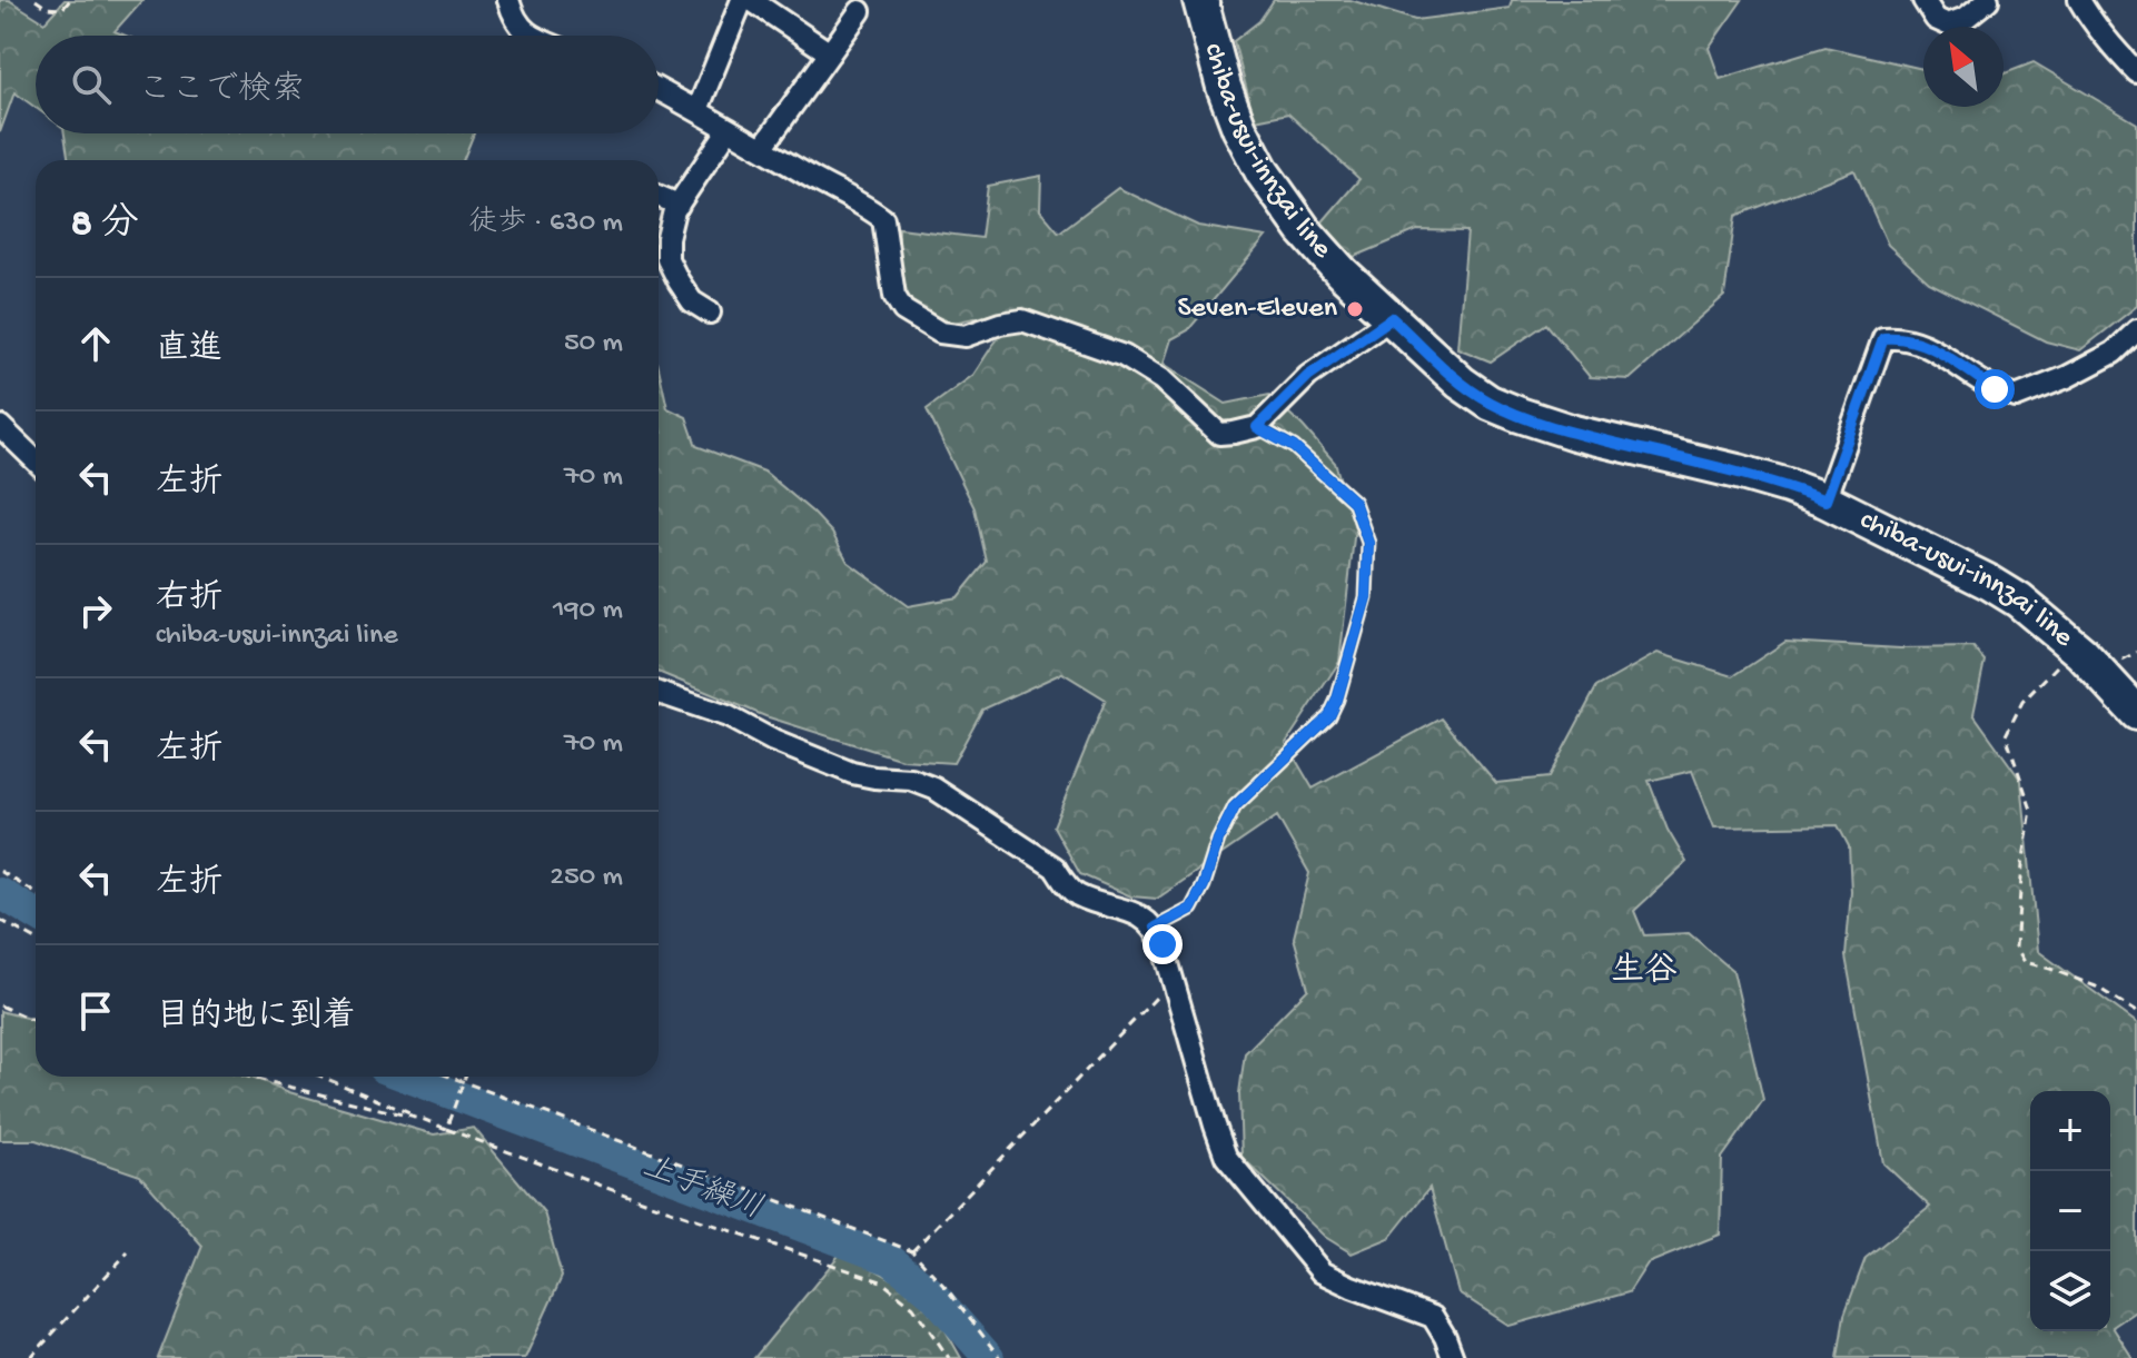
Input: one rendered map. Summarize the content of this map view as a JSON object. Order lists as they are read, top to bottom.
{
  "streets": {
    "main road": ["chiba-usui-innzai line"]
  },
  "districts": ["生谷"],
  "water": ["上手繰川"],
  "places": ["Seven-Eleven"],
  "north": "top left",
  "page": {
    "search": "ここで検索",
    "heading": ["8 分", "徒歩 · 630 m"],
    "list": [
      ["直進", "50 m"],
      ["左折", "70 m"],
      ["右折", "chiba-usui-innzai line", "190 m"],
      ["左折", "70 m"],
      ["左折", "250 m"],
      "目的地に到着"
    ],
    "map_buttons": ["+", "−"]
  }
}
